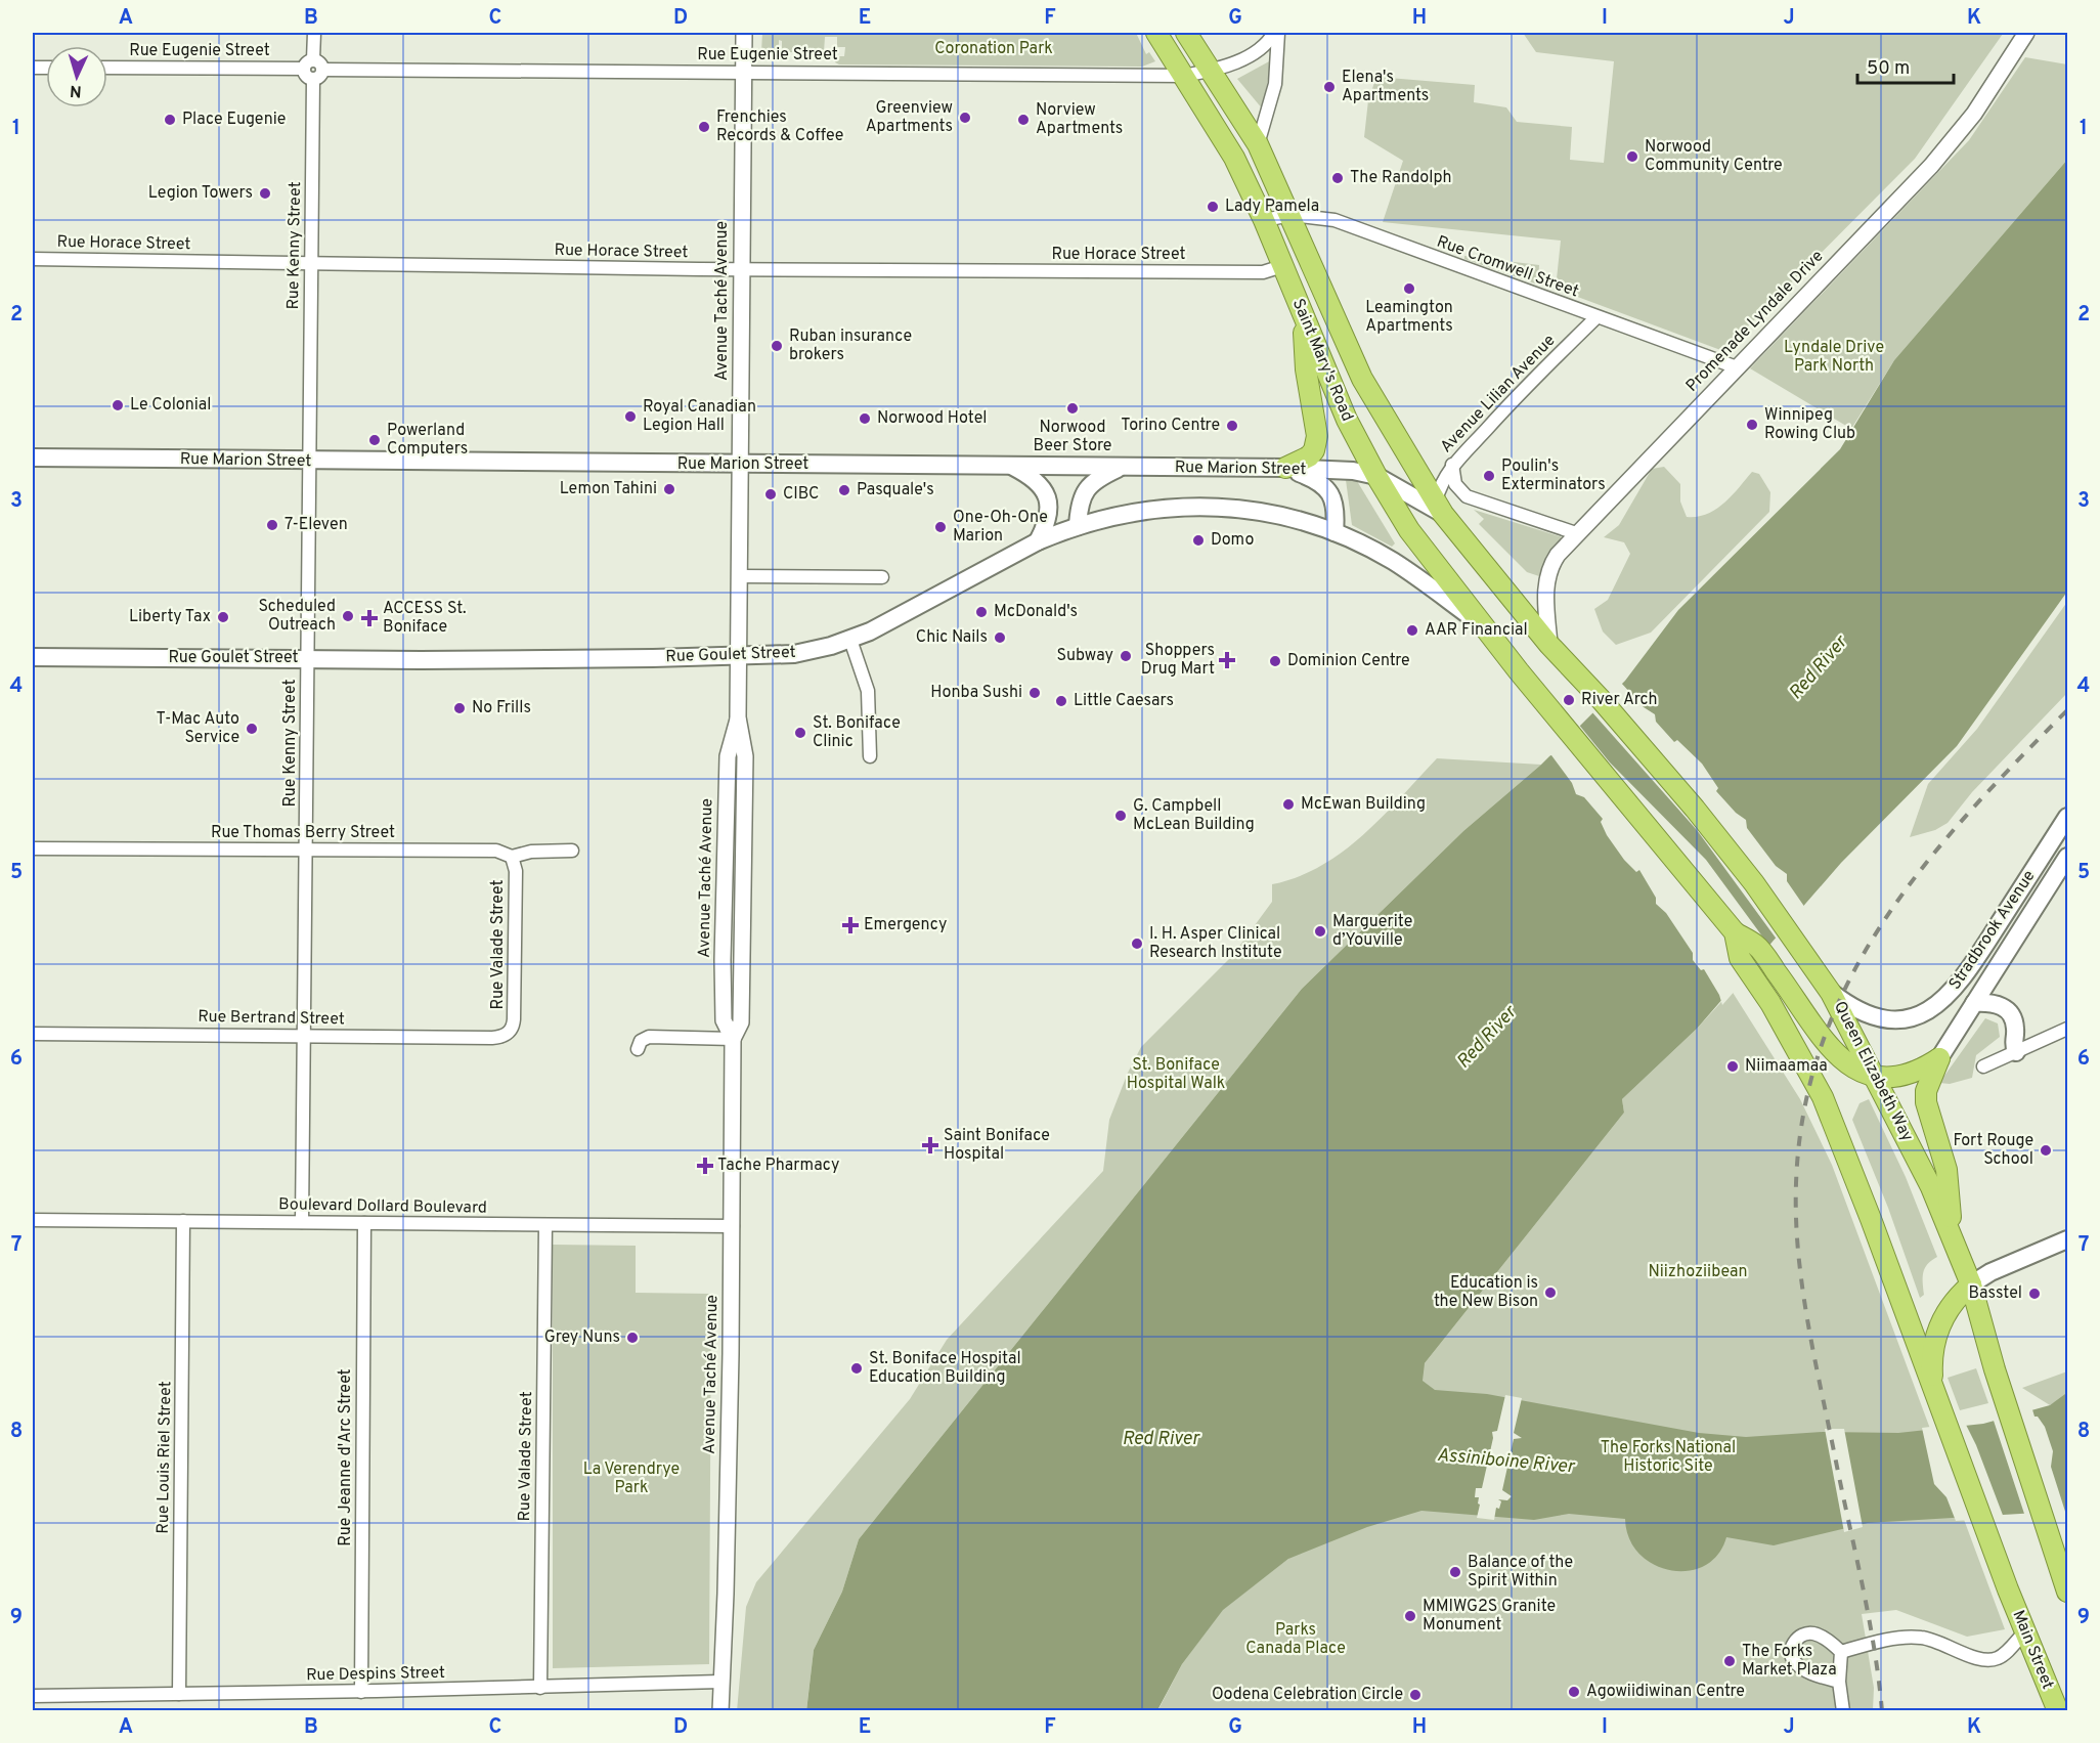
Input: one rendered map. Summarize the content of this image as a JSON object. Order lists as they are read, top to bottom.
{
  "streets": {
    "highway": ["Saint Mary's Road", "Queen Elizabeth Way", "Main Street"],
    "main road": ["Rue Marion Street", "Rue Goulet Street", "Stradbrook Avenue"],
    "street": [
      "Rue Eugenie Street",
      "Rue Horace Street",
      "Rue Kenny Street",
      "Rue Cromwell Street",
      "Avenue Taché Avenue",
      "Promenade Lyndale Drive",
      "Avenue Lilian Avenue",
      "Rue Thomas Berry Street",
      "Rue Valade Street",
      "Rue Bertrand Street",
      "Boulevard Dollard Boulevard",
      "Rue Louis Riel Street",
      "Rue Jeanne d'Arc Street",
      "Rue Despins Street"
    ]
  },
  "crossings": [
    ["Rue Eugenie Street", "Rue Kenny Street"],
    ["Rue Eugenie Street", "Avenue Taché Avenue"],
    ["Rue Eugenie Street", "Saint Mary's Road"],
    ["Rue Horace Street", "Rue Kenny Street"],
    ["Rue Horace Street", "Avenue Taché Avenue"],
    ["Rue Horace Street", "Saint Mary's Road"],
    ["Rue Kenny Street", "Rue Marion Street"],
    ["Rue Kenny Street", "Rue Goulet Street"],
    ["Rue Kenny Street", "Rue Thomas Berry Street"],
    ["Rue Kenny Street", "Rue Bertrand Street"],
    ["Rue Kenny Street", "Boulevard Dollard Boulevard"],
    ["Rue Cromwell Street", "Promenade Lyndale Drive"],
    ["Rue Cromwell Street", "Saint Mary's Road"],
    ["Rue Cromwell Street", "Avenue Lilian Avenue"],
    ["Avenue Taché Avenue", "Rue Marion Street"],
    ["Avenue Taché Avenue", "Rue Goulet Street"],
    ["Avenue Taché Avenue", "Boulevard Dollard Boulevard"],
    ["Avenue Taché Avenue", "Rue Despins Street"],
    ["Promenade Lyndale Drive", "Saint Mary's Road"],
    ["Promenade Lyndale Drive", "Queen Elizabeth Way"],
    ["Saint Mary's Road", "Avenue Lilian Avenue"],
    ["Saint Mary's Road", "Rue Marion Street"],
    ["Saint Mary's Road", "Rue Goulet Street"],
    ["Saint Mary's Road", "Queen Elizabeth Way"],
    ["Avenue Lilian Avenue", "Rue Marion Street"],
    ["Rue Thomas Berry Street", "Rue Valade Street"],
    ["Stradbrook Avenue", "Queen Elizabeth Way"],
    ["Rue Valade Street", "Rue Bertrand Street"],
    ["Rue Valade Street", "Boulevard Dollard Boulevard"],
    ["Rue Valade Street", "Rue Despins Street"],
    ["Boulevard Dollard Boulevard", "Rue Louis Riel Street"],
    ["Boulevard Dollard Boulevard", "Rue Jeanne d'Arc Street"],
    ["Rue Louis Riel Street", "Rue Despins Street"],
    ["Rue Jeanne d'Arc Street", "Rue Despins Street"]
  ],
  "water": ["Red River", "Assiniboine River"],
  "parks": [
    "Coronation Park",
    "Lyndale Drive Park North",
    "St. Boniface Hospital Walk",
    "Niizhoziibean",
    "The Forks National Historic Site",
    "La Verendrye Park",
    "Parks Canada Place"
  ],
  "places": {
    "other": [
      "Elena's Apartments",
      "Greenview Apartments",
      "Place Eugenie",
      "Norview Apartments",
      "Frenchies Records & Coffee",
      "Norwood Community Centre",
      "The Randolph",
      "Legion Towers",
      "Lady Pamela",
      "Leamington Apartments",
      "Ruban insurance brokers",
      "Le Colonial",
      "Norwood Beer Store",
      "Royal Canadian Legion Hall",
      "Norwood Hotel",
      "Winnipeg Rowing Club",
      "Torino Centre",
      "Powerland Computers",
      "Poulin's Exterminators",
      "Lemon Tahini",
      "Pasquale's",
      "CIBC",
      "7-Eleven",
      "One-Oh-One Marion",
      "Domo",
      "McDonald's",
      "Scheduled Outreach",
      "Liberty Tax",
      "AAR Financial",
      "Chic Nails",
      "Subway",
      "Dominion Centre",
      "Honba Sushi",
      "River Arch",
      "Little Caesars",
      "No Frills",
      "T-Mac Auto Service",
      "St. Boniface Clinic",
      "McEwan Building",
      "G. Campbell McLean Building",
      "Marguerite d’Youville",
      "I. H. Asper Clinical Research Institute",
      "Niimaamaa",
      "Fort Rouge School",
      "Education is the New Bison",
      "Basstel",
      "Grey Nuns",
      "St. Boniface Hospital Education Building",
      "Balance of the Spirit Within",
      "MMIWG2S Granite Monument",
      "The Forks Market Plaza",
      "Agowiidiwinan Centre",
      "Oodena Celebration Circle"
    ],
    "health": [
      "ACCESS St. Boniface",
      "Shoppers Drug Mart",
      "Emergency",
      "Saint Boniface Hospital",
      "Tache Pharmacy"
    ]
  },
  "scale_bar": "50 m",
  "north": "bottom",
  "grid": {
    "columns": [
      "A",
      "B",
      "C",
      "D",
      "E",
      "F",
      "G",
      "H",
      "I",
      "J",
      "K"
    ],
    "rows": [
      "1",
      "2",
      "3",
      "4",
      "5",
      "6",
      "7",
      "8",
      "9"
    ]
  }
}
